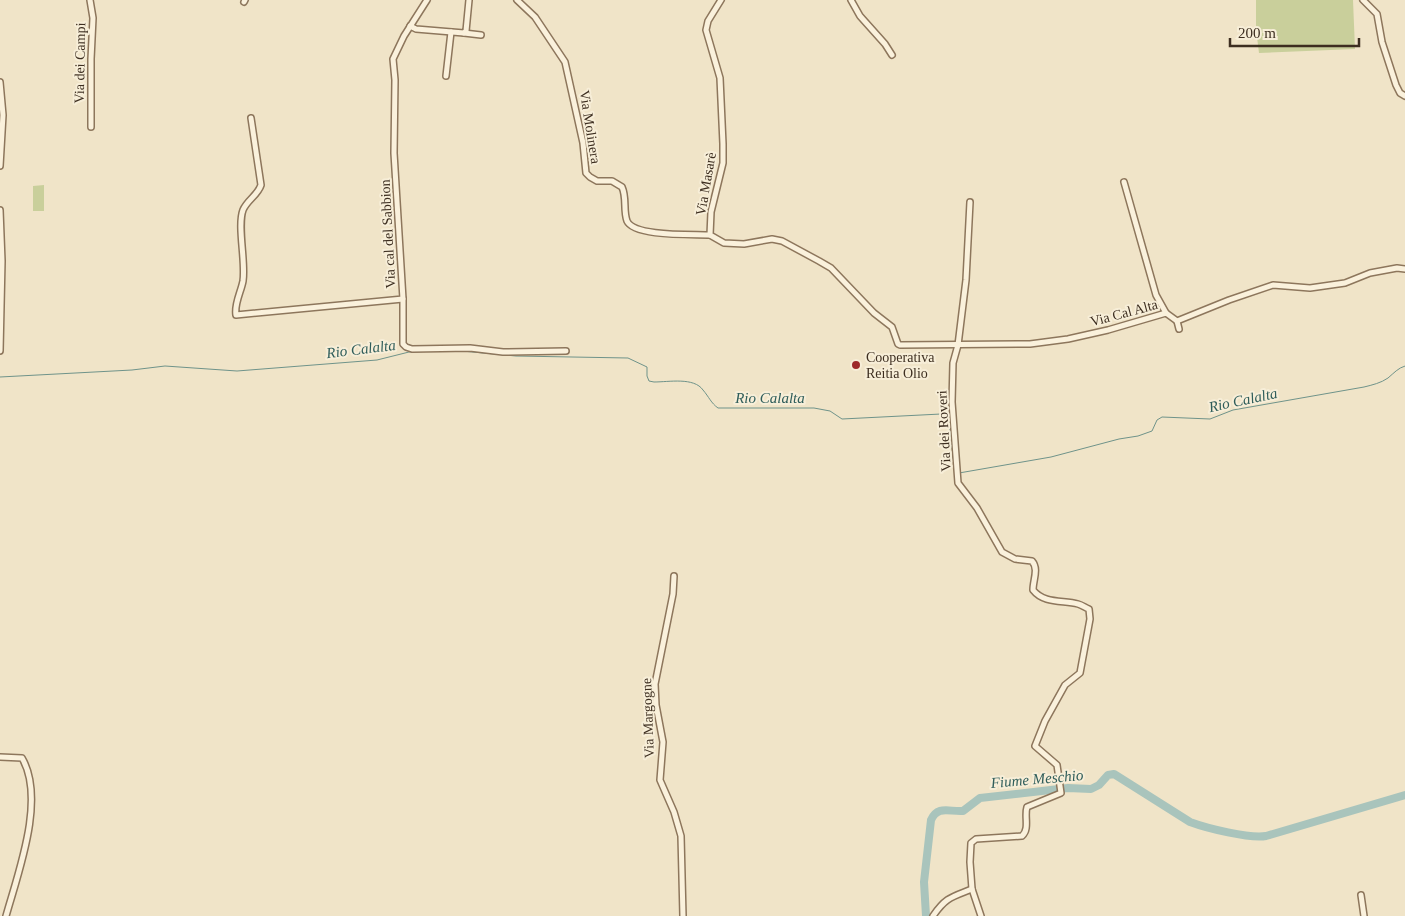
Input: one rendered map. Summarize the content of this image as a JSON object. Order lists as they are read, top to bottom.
{
  "streets": {
    "street": [
      "Via dei Campi",
      "Via Molinera",
      "Via Masarè",
      "Via cal del Sabbion",
      "Via Cal Alta",
      "Via dei Roveri",
      "Via Margogne"
    ]
  },
  "crossings": [
    ["Via Molinera", "Via Masarè"],
    ["Via Masarè", "Via Cal Alta"],
    ["Via Cal Alta", "Via dei Roveri"]
  ],
  "water": ["Rio Calalta", "Fiume Meschio"],
  "places": ["Cooperativa Reitia Olio"],
  "scale_bar": "200 m"
}
